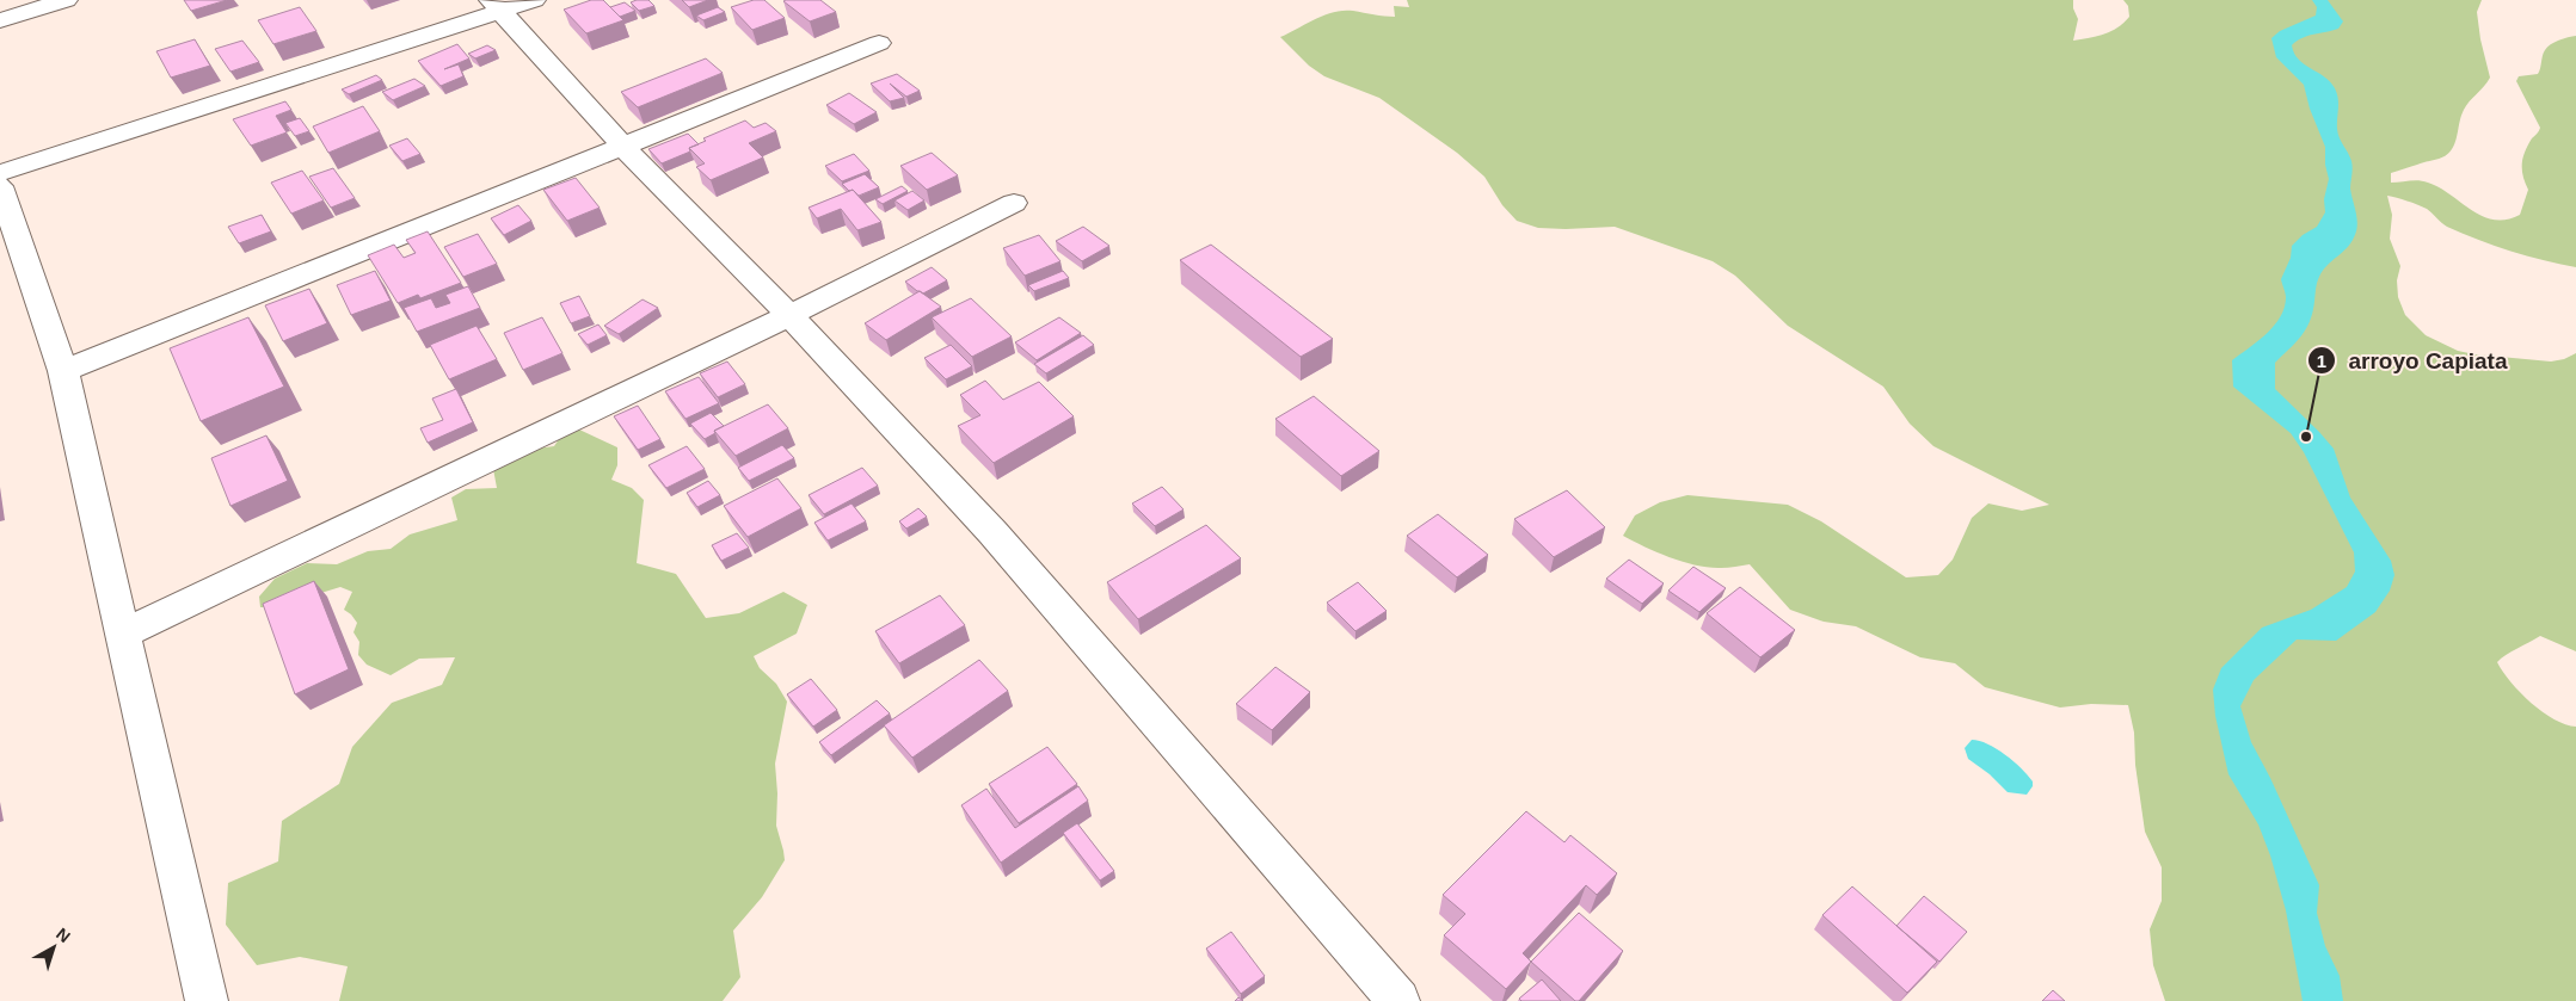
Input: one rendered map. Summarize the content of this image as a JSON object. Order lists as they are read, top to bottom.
{
  "places": ["arroyo Capiata"],
  "north": "top right"
}
